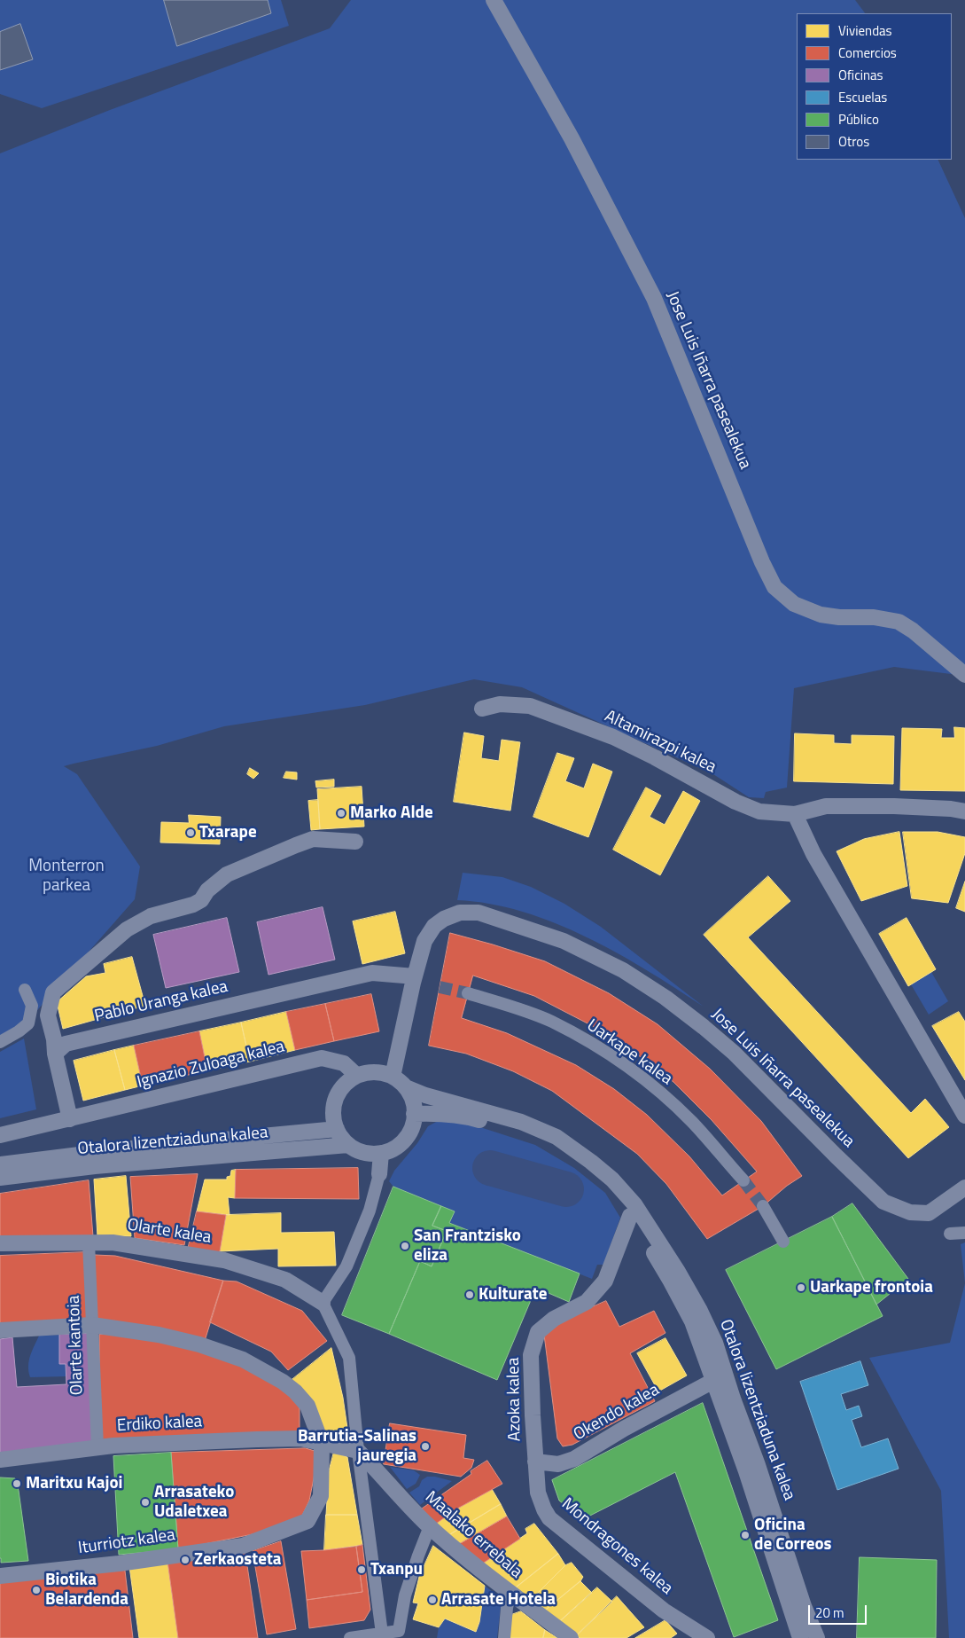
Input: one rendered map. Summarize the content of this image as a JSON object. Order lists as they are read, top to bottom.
{
  "streets": {
    "street": [
      "Jose Luis Iñarra pasealekua",
      "Altamirazpi kalea",
      "Pablo Uranga kalea",
      "Uarkape kalea",
      "Ignazio Zuloaga kalea",
      "Otalora lizentziaduna kalea",
      "Olarte kalea",
      "Olarte kantoia",
      "Azoka kalea",
      "Okendo kalea",
      "Erdiko kalea",
      "Maalako errebala",
      "Iturriotz kalea",
      "Mondragones kalea"
    ]
  },
  "crossings": [
    ["Jose Luis Iñarra pasealekua", "Pablo Uranga kalea"],
    ["Ignazio Zuloaga kalea", "Otalora lizentziaduna kalea"],
    ["Otalora lizentziaduna kalea", "Azoka kalea"],
    ["Otalora lizentziaduna kalea", "Okendo kalea"],
    ["Olarte kalea", "Olarte kantoia"],
    ["Olarte kantoia", "Erdiko kalea"],
    ["Azoka kalea", "Okendo kalea"],
    ["Azoka kalea", "Mondragones kalea"],
    ["Okendo kalea", "Mondragones kalea"],
    ["Erdiko kalea", "Maalako errebala"],
    ["Erdiko kalea", "Iturriotz kalea"]
  ],
  "parks": ["Monterron parkea"],
  "places": [
    "Marko Alde",
    "Txarape",
    "San Frantzisko eliza",
    "Uarkape frontoia",
    "Kulturate",
    "Barrutia-Salinas jauregia",
    "Maritxu Kajoi",
    "Arrasateko Udaletxea",
    "Oficina de Correos",
    "Zerkaosteta",
    "Txanpu",
    "Biotika Belardenda",
    "Arrasate Hotela"
  ],
  "legend": [
    "Viviendas",
    "Comercios",
    "Oficinas",
    "Escuelas",
    "Público",
    "Otros"
  ],
  "scale_bar": "20 m"
}
